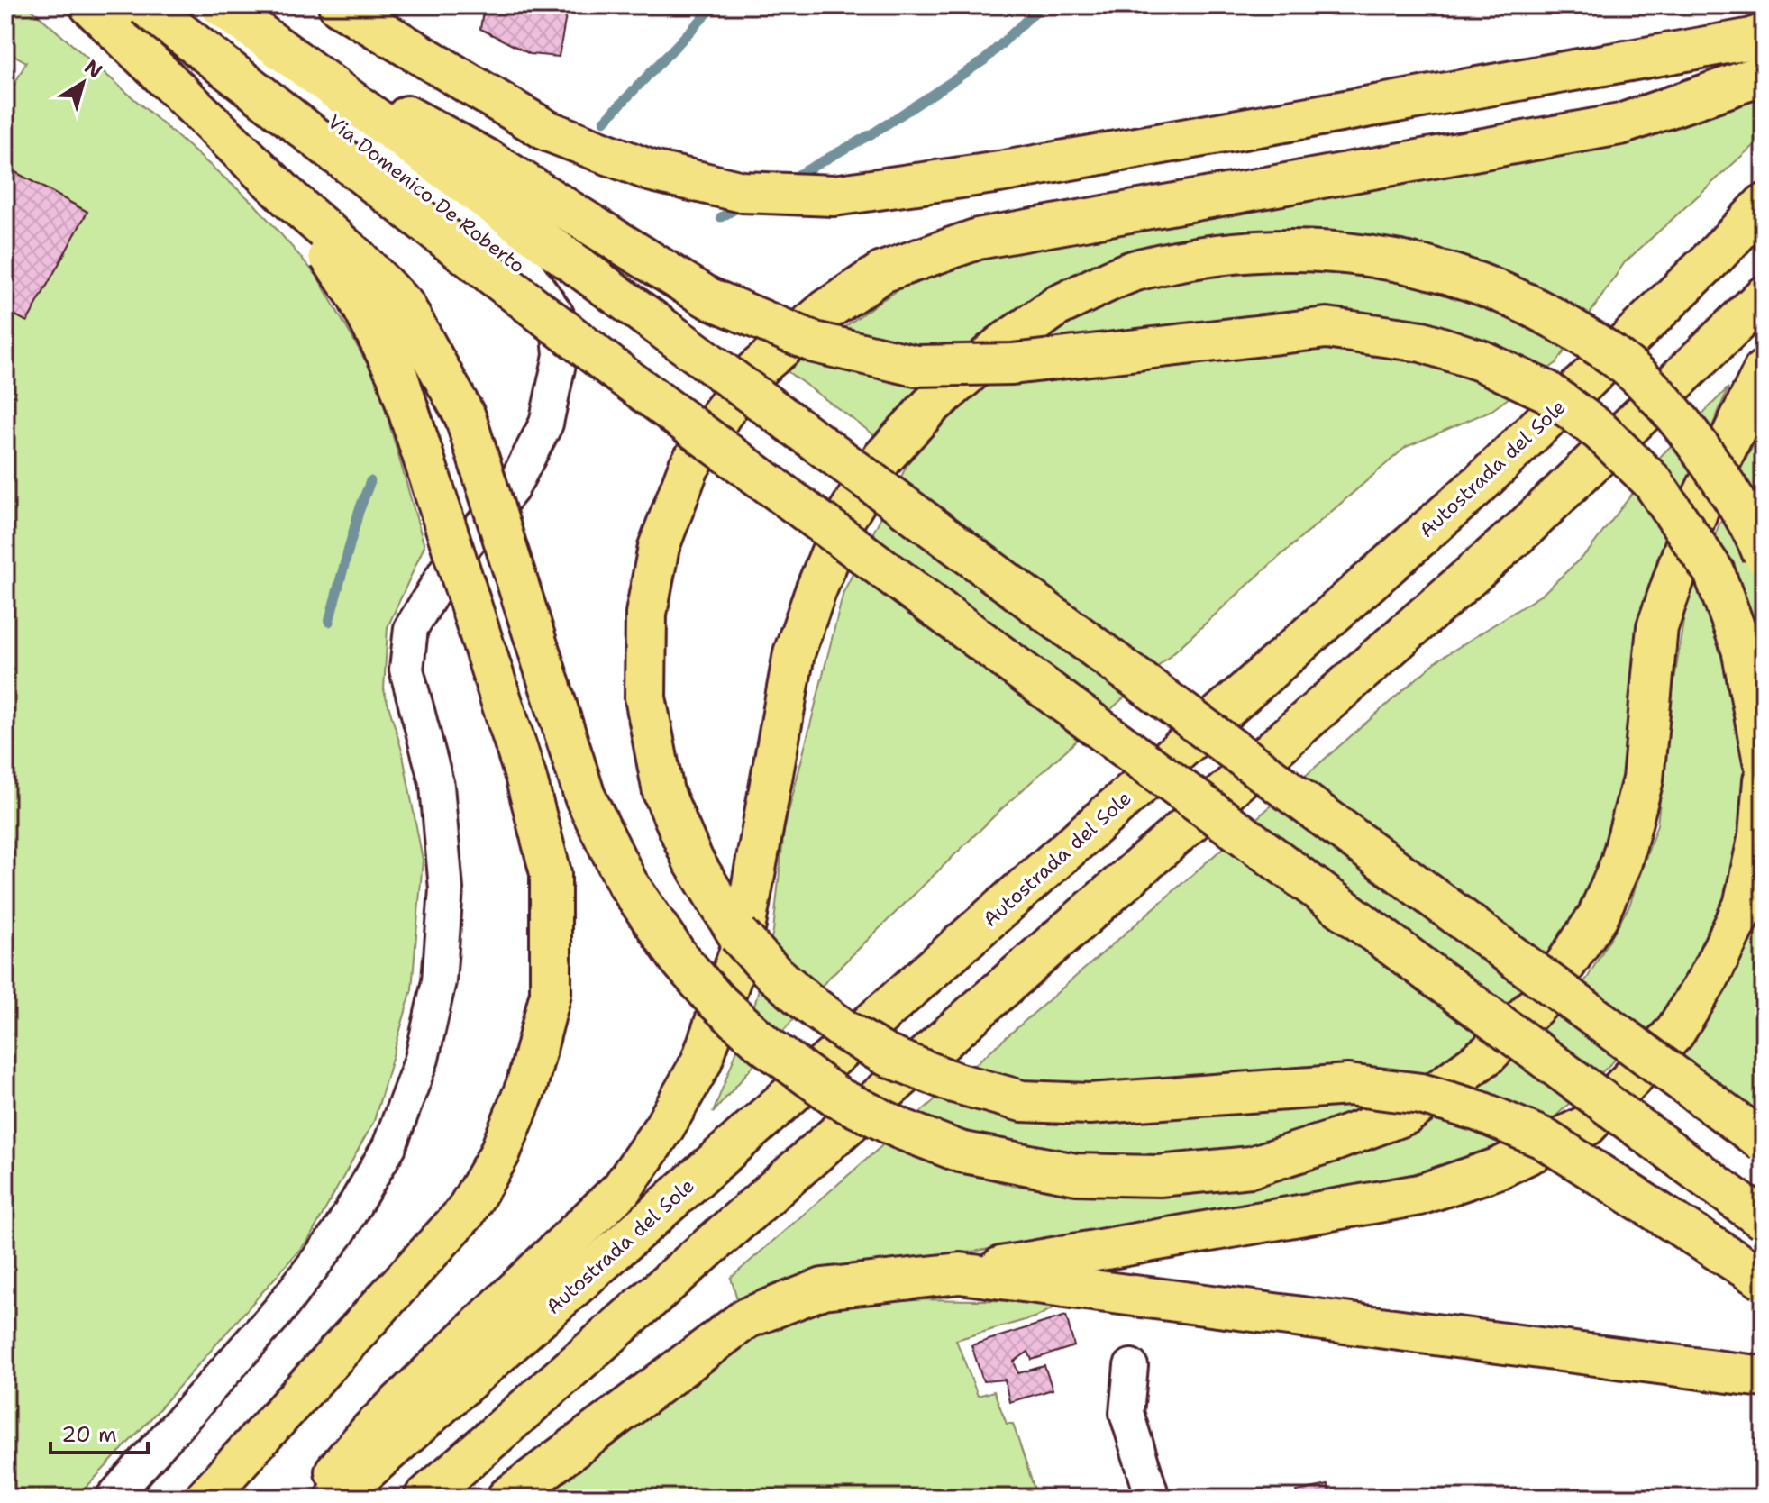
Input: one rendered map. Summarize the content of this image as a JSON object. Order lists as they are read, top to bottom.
{
  "streets": {
    "highway": ["Autostrada del Sole"],
    "street": ["Via Domenico De Roberto"]
  },
  "scale_bar": "20 m",
  "north": "top right"
}
